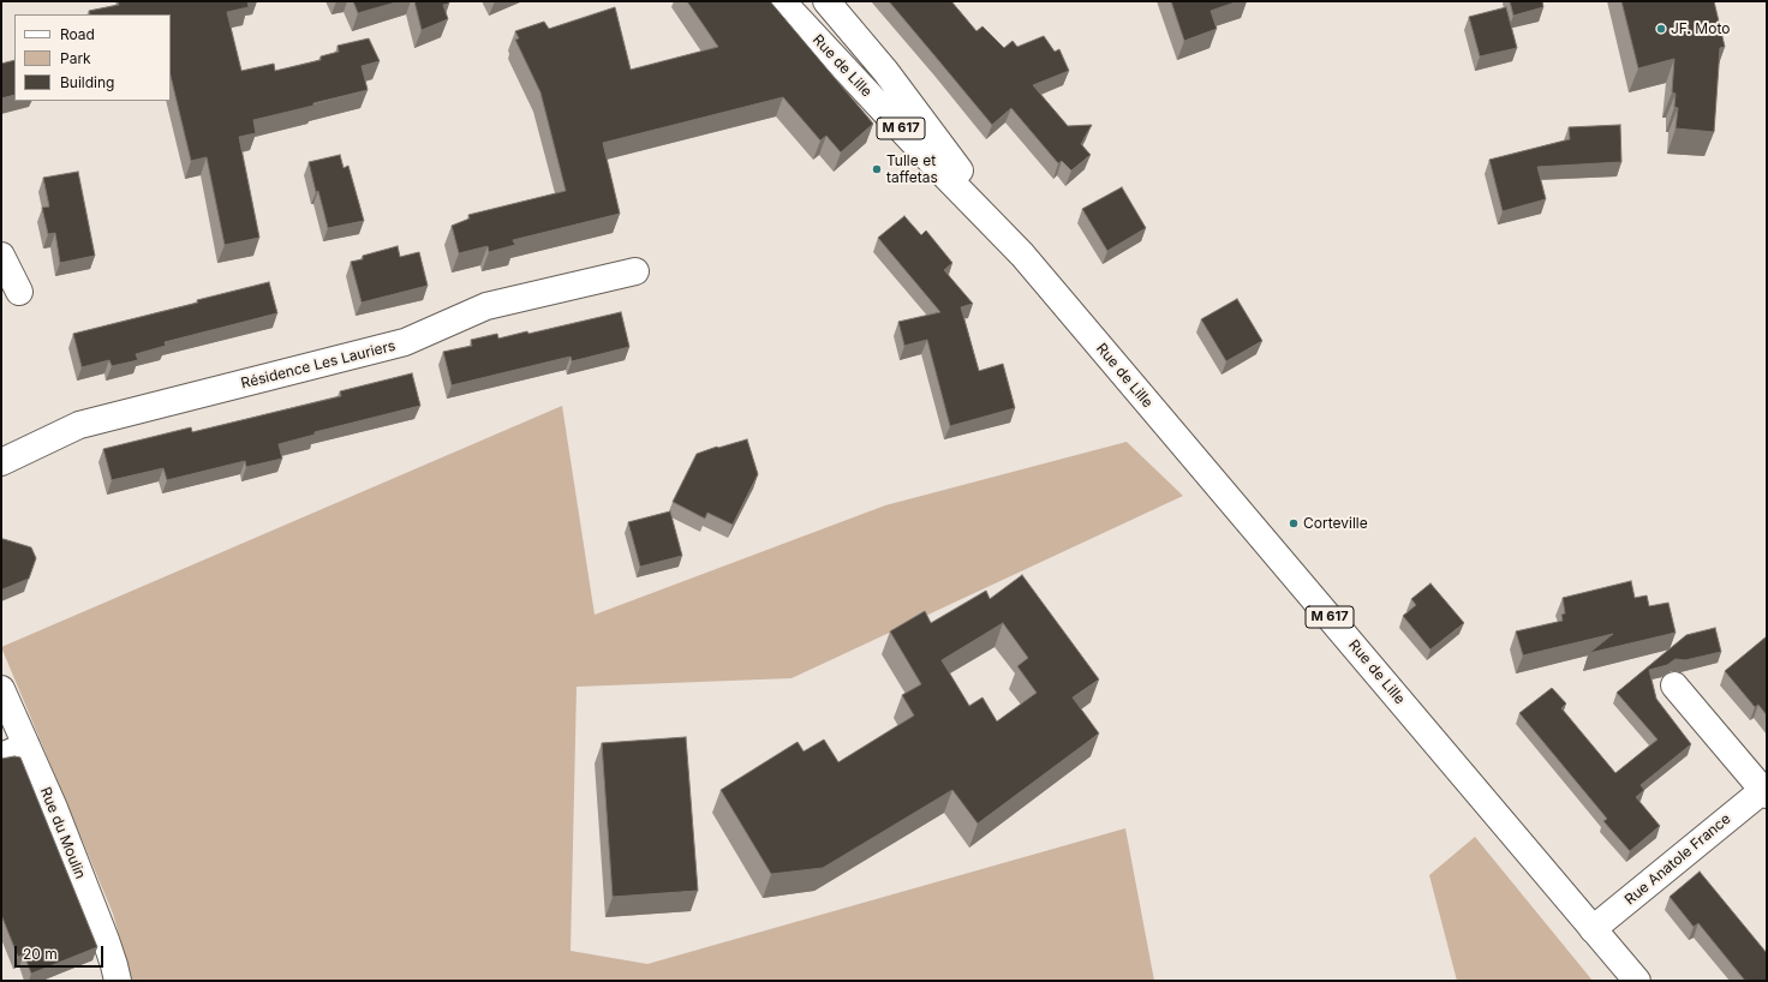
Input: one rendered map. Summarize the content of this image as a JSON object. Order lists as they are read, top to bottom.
{
  "streets": {
    "main road": [
      "Rue de Lille",
      "M 617",
      "Résidence Les Lauriers",
      "Rue du Moulin",
      "Rue Anatole France"
    ]
  },
  "crossings": [
    ["Rue de Lille", "Rue Anatole France"]
  ],
  "places": ["JF. Moto", "Tulle et taffetas", "Corteville"],
  "legend": ["Road", "Park", "Building"],
  "scale_bar": "20 m"
}
